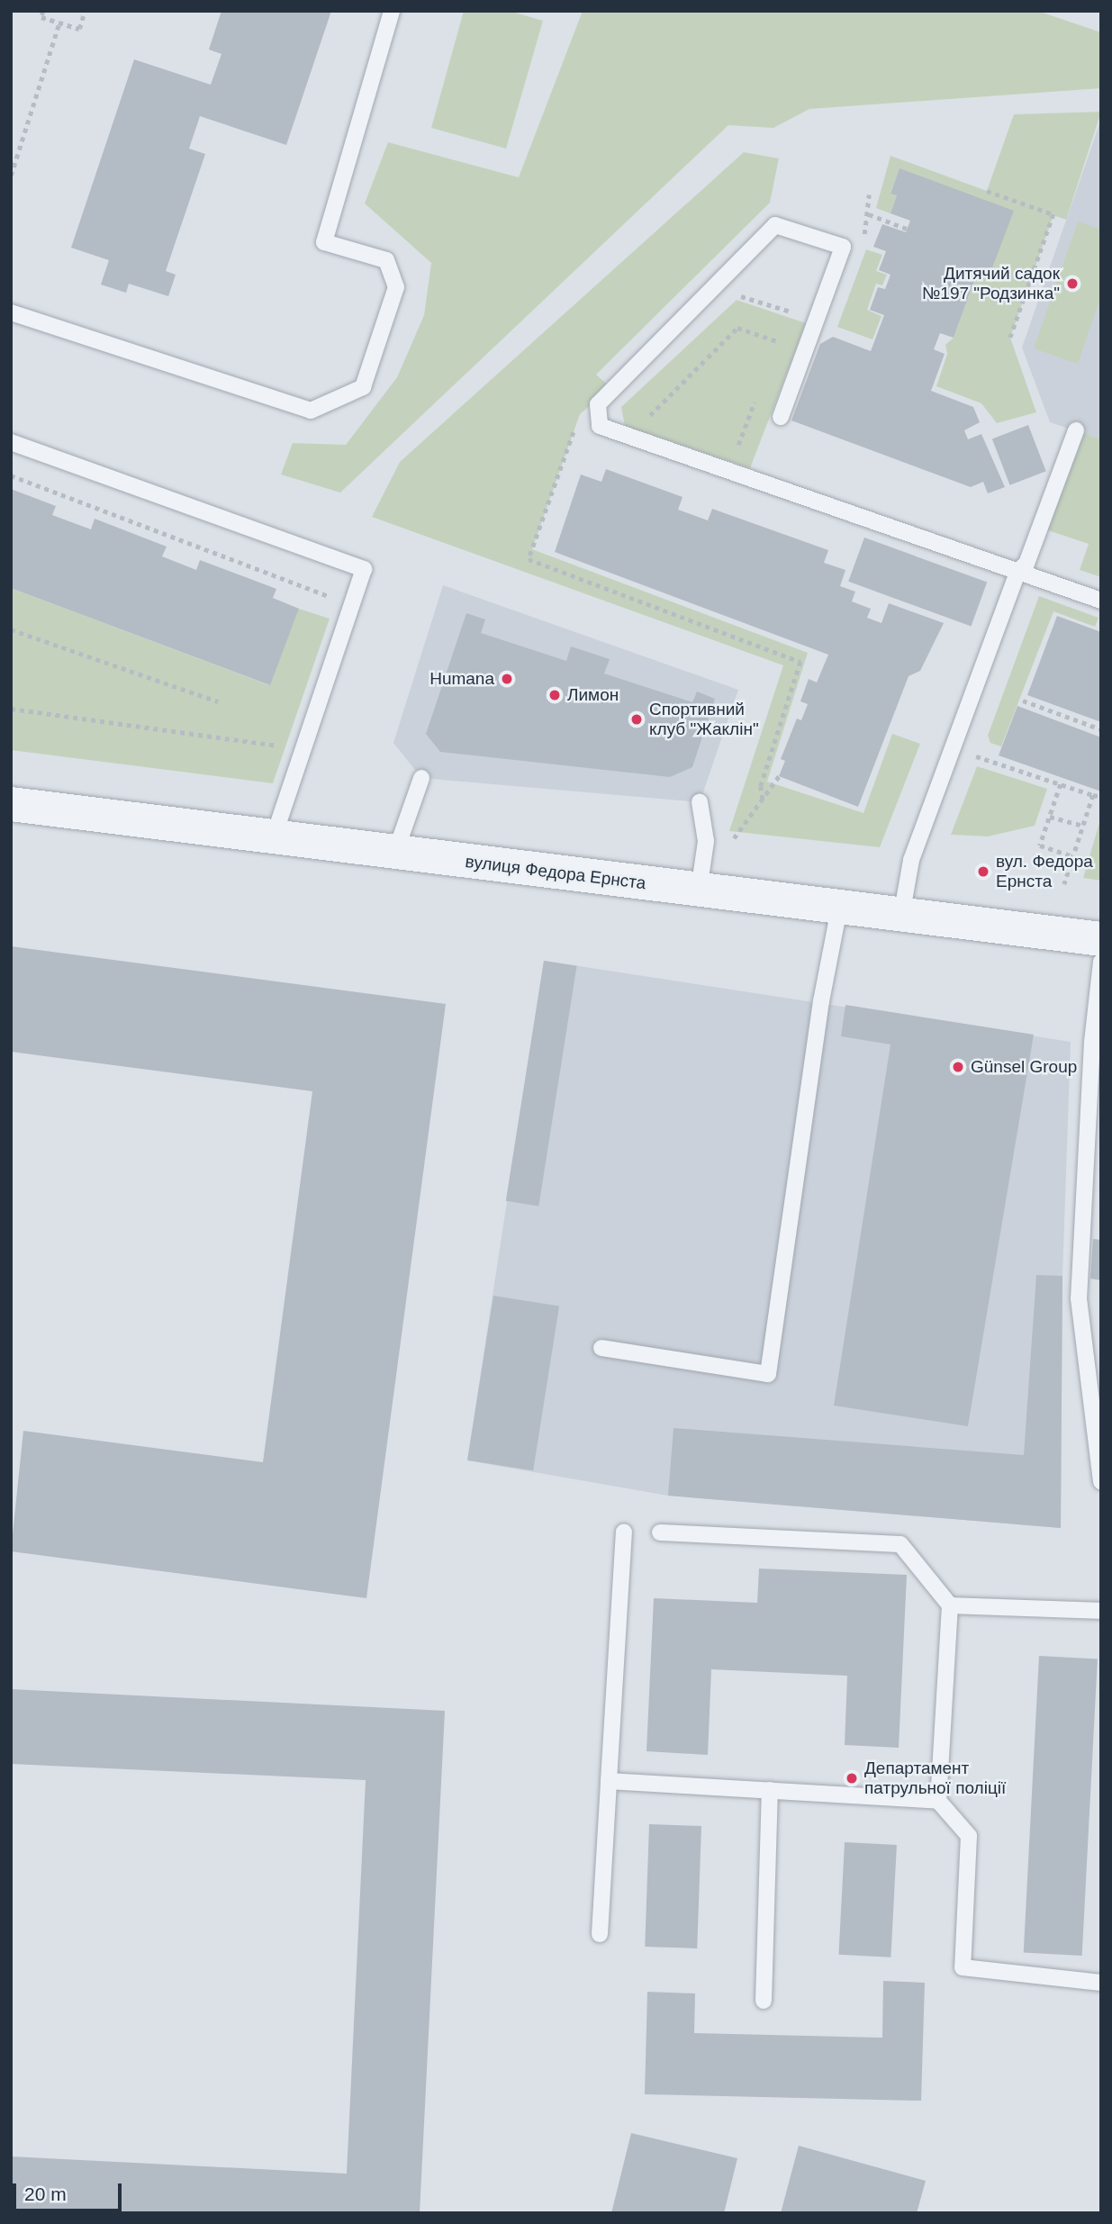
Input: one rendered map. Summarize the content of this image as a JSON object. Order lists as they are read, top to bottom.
{
  "streets": {
    "street": ["вулиця Федора Ернста"]
  },
  "places": [
    "Дитячий садок №197 \"Родзинка\"",
    "Humana",
    "Лимон",
    "Спортивний клуб \"Жаклін\"",
    "вул. Федора Ернста",
    "Günsel Group",
    "Департамент патрульної поліції"
  ],
  "scale_bar": "20 m"
}
